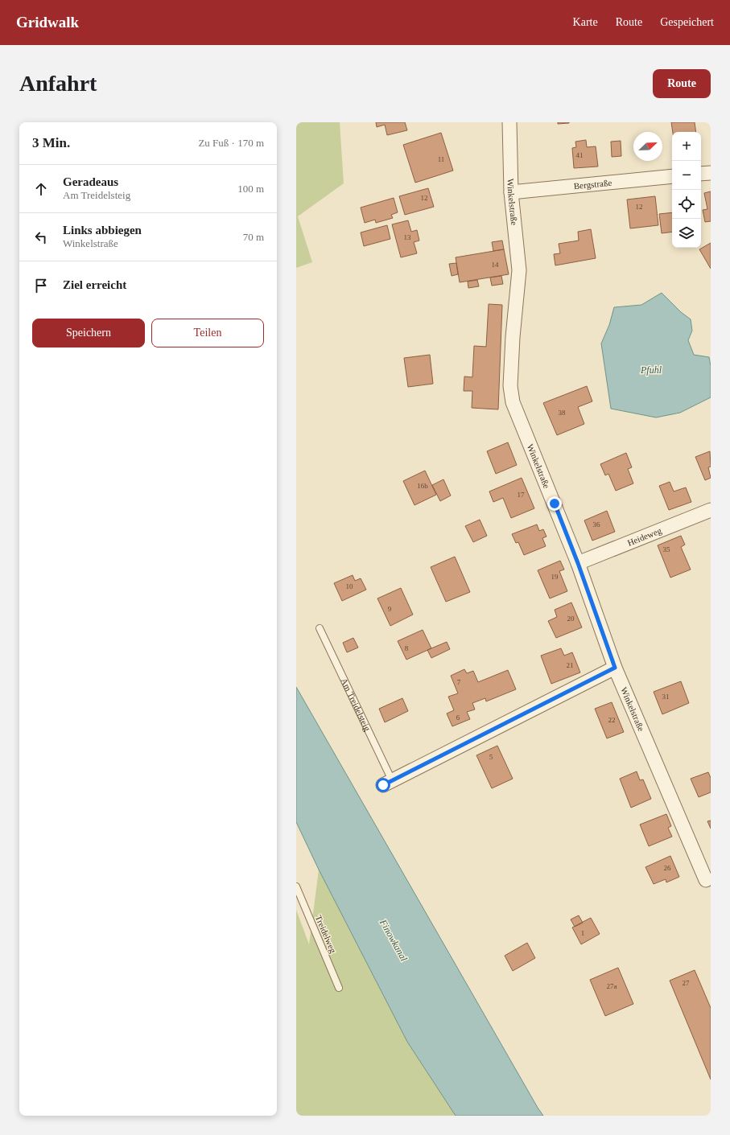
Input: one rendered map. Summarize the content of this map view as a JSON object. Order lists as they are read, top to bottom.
{
  "streets": {
    "street": [
      "Bergstraße",
      "Winkelstraße",
      "Heideweg",
      "Am Treidelsteig"
    ],
    "lane": ["Treidelweg"]
  },
  "crossings": [
    ["Bergstraße", "Winkelstraße"],
    ["Winkelstraße", "Heideweg"],
    ["Winkelstraße", "Am Treidelsteig"]
  ],
  "water": ["Pfuhl", "Finowkanal"],
  "house_numbers": [
    "41",
    "11",
    "12",
    "12",
    "13",
    "14",
    "38",
    "16b",
    "17",
    "36",
    "35",
    "19",
    "10",
    "9",
    "20",
    "8",
    "21",
    "7",
    "31",
    "6",
    "22",
    "5",
    "26",
    "1",
    "27",
    "27a"
  ],
  "north": "top right",
  "page": {
    "header": "Gridwalk",
    "nav": ["Karte", "Route", "Gespeichert"],
    "buttons": [
      "Route",
      ["Speichern", "Teilen"]
    ],
    "title": "Anfahrt",
    "heading": ["3 Min.", "Zu Fuß · 170 m"],
    "map_buttons": ["+", "−"],
    "list": [
      ["Geradeaus", "Am Treidelsteig", "100 m"],
      ["Links abbiegen", "Winkelstraße", "70 m"],
      "Ziel erreicht"
    ]
  }
}
